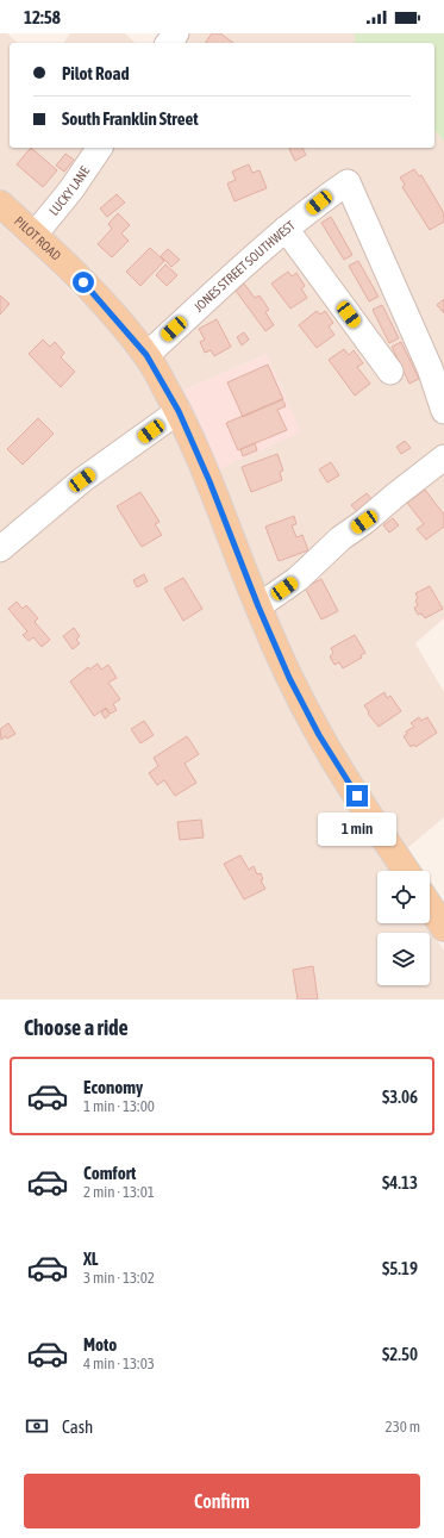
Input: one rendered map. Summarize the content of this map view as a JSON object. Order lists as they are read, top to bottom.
{
  "streets": {
    "main road": ["PILOT ROAD"],
    "street": ["LUCKY LANE", "JONES STREET SOUTHWEST"]
  },
  "crossings": [
    ["LUCKY LANE", "PILOT ROAD"],
    ["PILOT ROAD", "JONES STREET SOUTHWEST"]
  ],
  "page": {
    "status": "12:58",
    "banner": ["Pilot Road", "South Franklin Street"],
    "bubble": "1 min",
    "heading": "Choose a ride",
    "list": [
      {
        "name": "Economy",
        "note": "1 min · 13:00",
        "value": "$3.06"
      },
      {
        "name": "Comfort",
        "note": "2 min · 13:01",
        "value": "$4.13"
      },
      {
        "name": "XL",
        "note": "3 min · 13:02",
        "value": "$5.19"
      },
      {
        "name": "Moto",
        "note": "4 min · 13:03",
        "value": "$2.50"
      }
    ],
    "pay": ["Cash", "230 m"],
    "buttons": "Confirm"
  }
}
